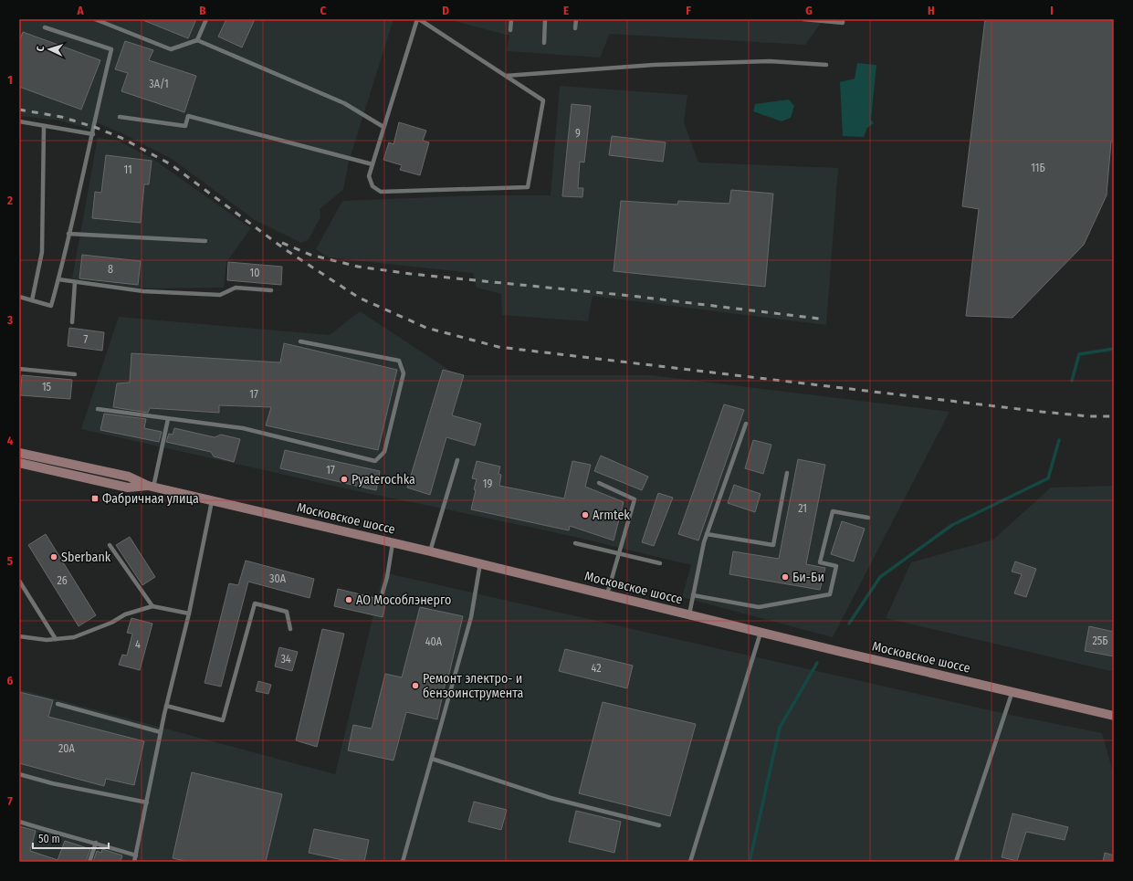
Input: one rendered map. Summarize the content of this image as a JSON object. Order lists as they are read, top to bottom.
{
  "streets": {
    "main road": ["Московское шоссе"]
  },
  "places": {
    "other": [
      "Pyaterochka",
      "Armtek",
      "Sberbank",
      "Би-Би",
      "АО Мособлэнерго",
      "Ремонт электро- и бензоинструмента"
    ],
    "transit": ["Фабричная улица"]
  },
  "house_numbers": [
    "3А/1",
    "9",
    "11Б",
    "11",
    "8",
    "10",
    "7",
    "15",
    "17",
    "17",
    "19",
    "21",
    "30А",
    "26",
    "25Б",
    "40А",
    "4",
    "34",
    "42",
    "20А"
  ],
  "scale_bar": "50 m",
  "north": "left",
  "grid": {
    "columns": [
      "A",
      "B",
      "C",
      "D",
      "E",
      "F",
      "G",
      "H",
      "I"
    ],
    "rows": [
      "1",
      "2",
      "3",
      "4",
      "5",
      "6",
      "7"
    ]
  }
}
